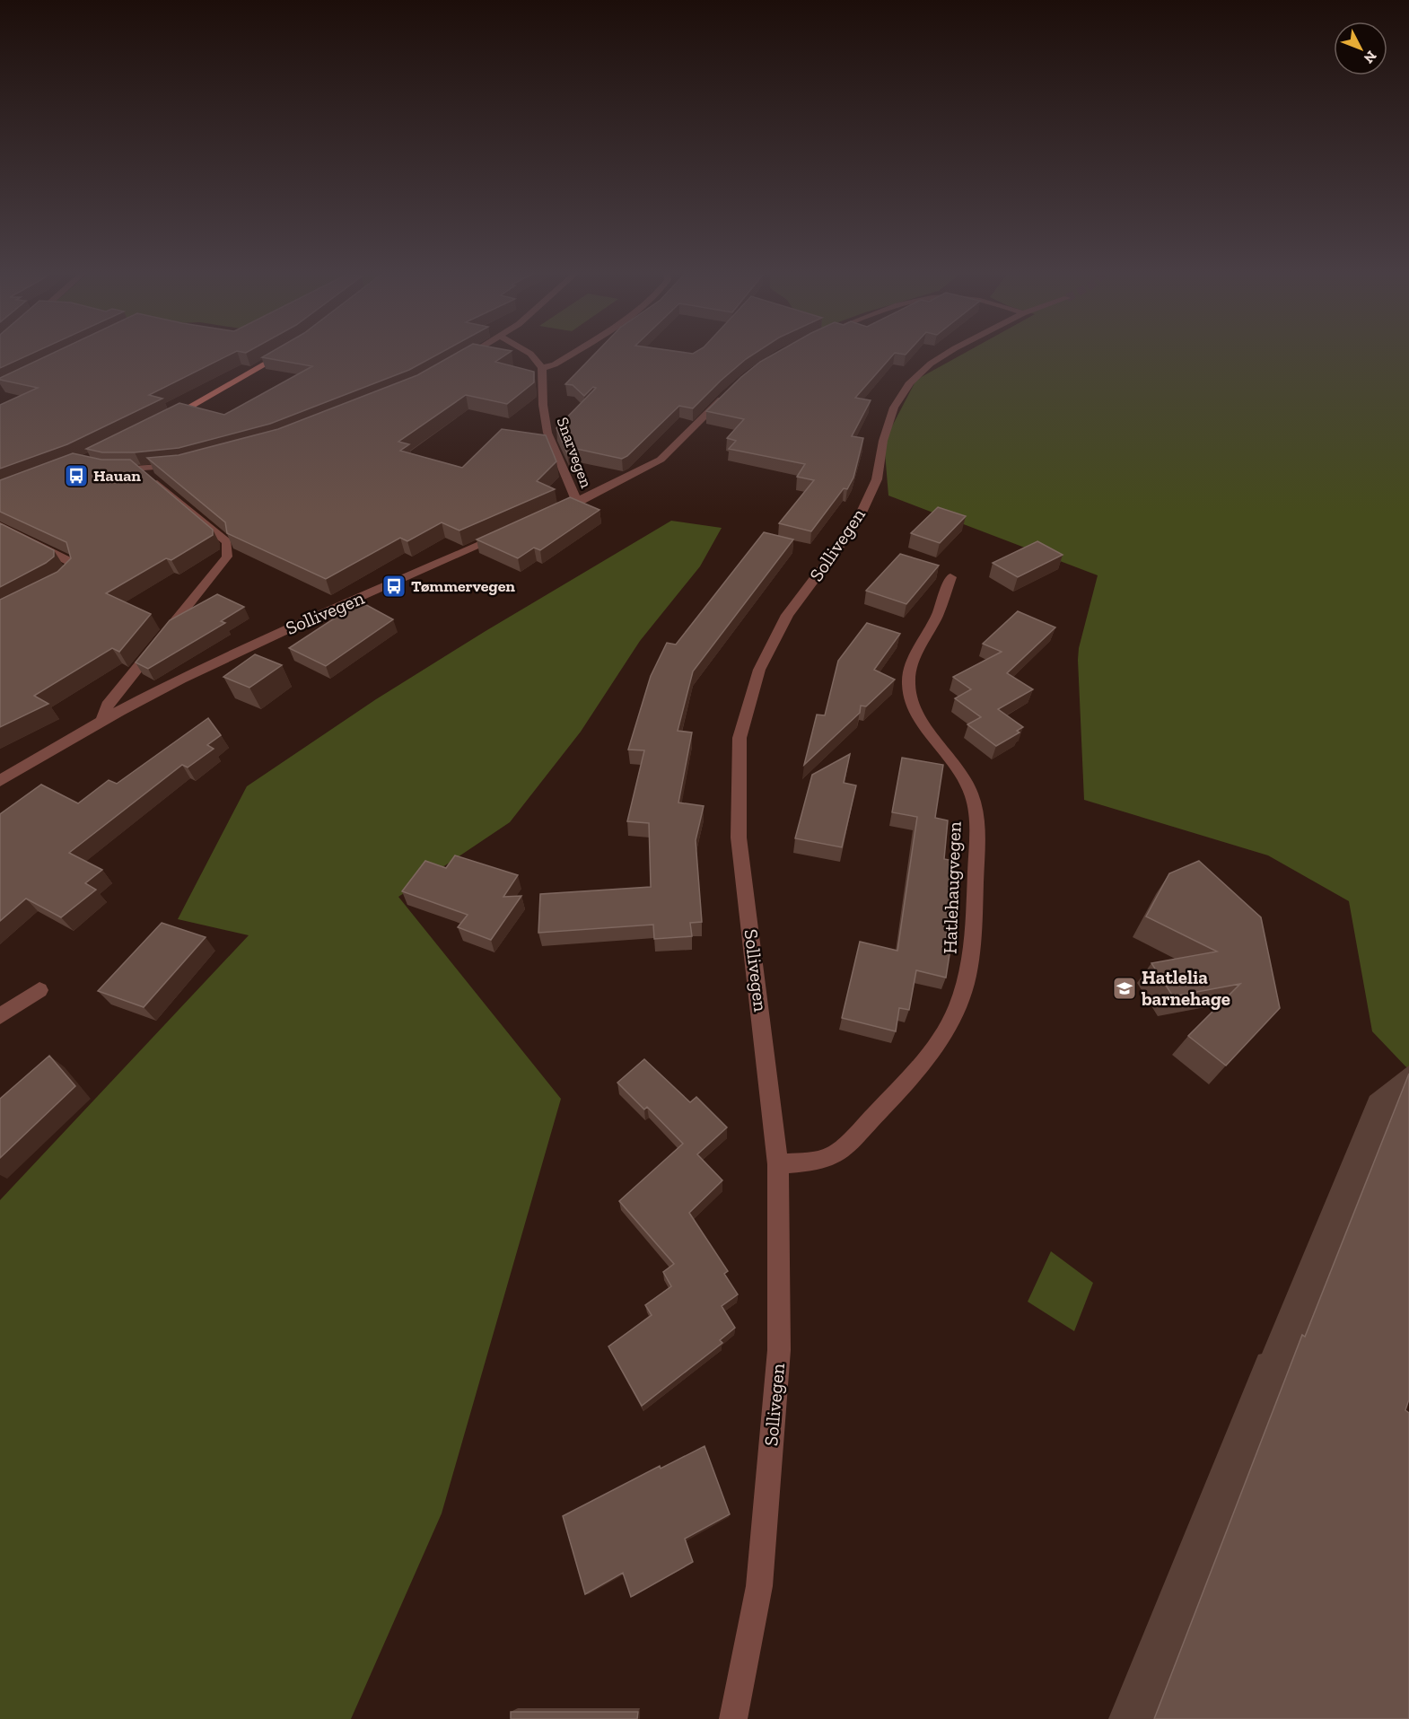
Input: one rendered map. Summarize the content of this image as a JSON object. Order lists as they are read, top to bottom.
{
  "streets": {
    "street": ["Snarvegen", "Sollivegen", "Hatlehaugvegen"]
  },
  "crossings": [
    ["Sollivegen", "Hatlehaugvegen"]
  ],
  "places": {
    "bus stop": ["Hauan", "Tømmervegen"],
    "school or university": ["Hatlelia barnehage"]
  },
  "north": "bottom right"
}
